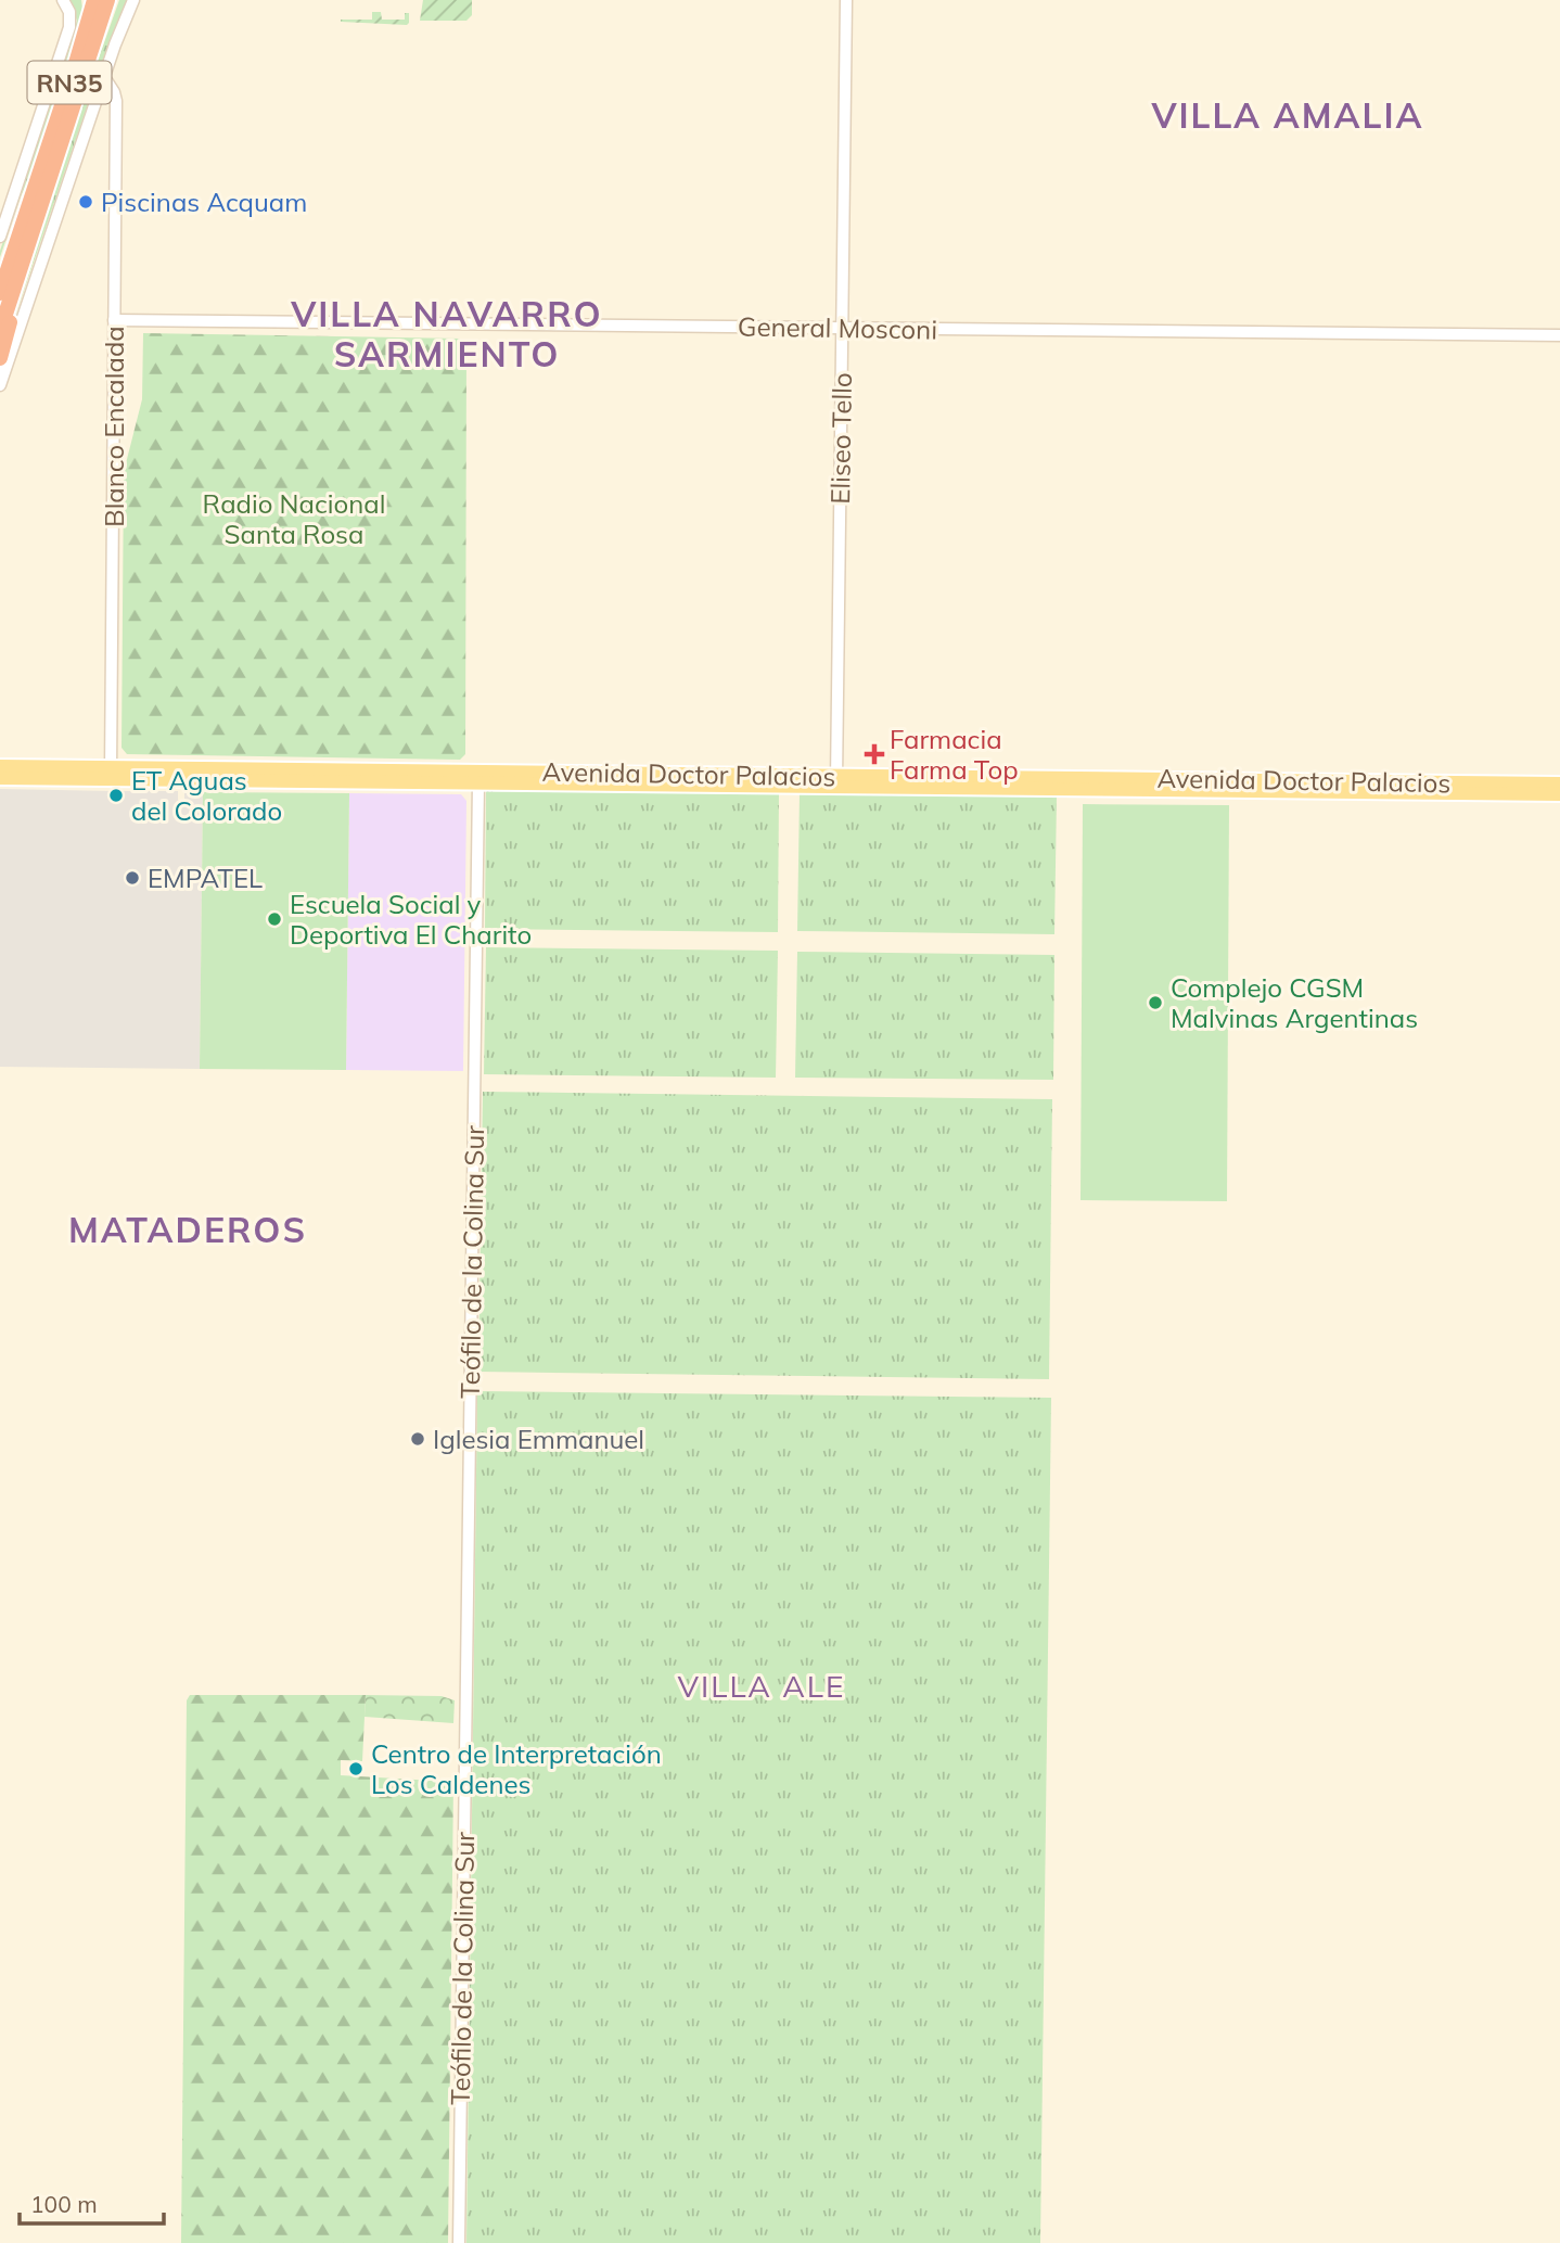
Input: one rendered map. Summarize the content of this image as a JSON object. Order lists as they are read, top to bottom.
{
  "streets": {
    "highway": ["RN35"],
    "main road": ["Avenida Doctor Palacios"],
    "street": [
      "General Mosconi",
      "Blanco Encalada",
      "Eliseo Tello",
      "Teófilo de la Colina Sur"
    ]
  },
  "crossings": [
    ["General Mosconi", "Blanco Encalada"],
    ["General Mosconi", "Eliseo Tello"],
    ["Blanco Encalada", "Avenida Doctor Palacios"],
    ["Eliseo Tello", "Avenida Doctor Palacios"],
    ["Avenida Doctor Palacios", "Teófilo de la Colina Sur"]
  ],
  "districts": [
    "VILLA AMALIA",
    "VILLA NAVARRO SARMIENTO",
    "MATADEROS",
    "VILLA ALE"
  ],
  "parks": ["Radio Nacional Santa Rosa"],
  "places": {
    "other": [
      "Piscinas Acquam",
      "ET Aguas del Colorado",
      "EMPATEL",
      "Escuela Social y Deportiva El Charito",
      "Complejo CGSM Malvinas Argentinas",
      "Iglesia Emmanuel",
      "Centro de Interpretación Los Caldenes"
    ],
    "health": ["Farmacia Farma Top"]
  },
  "scale_bar": "100 m"
}
